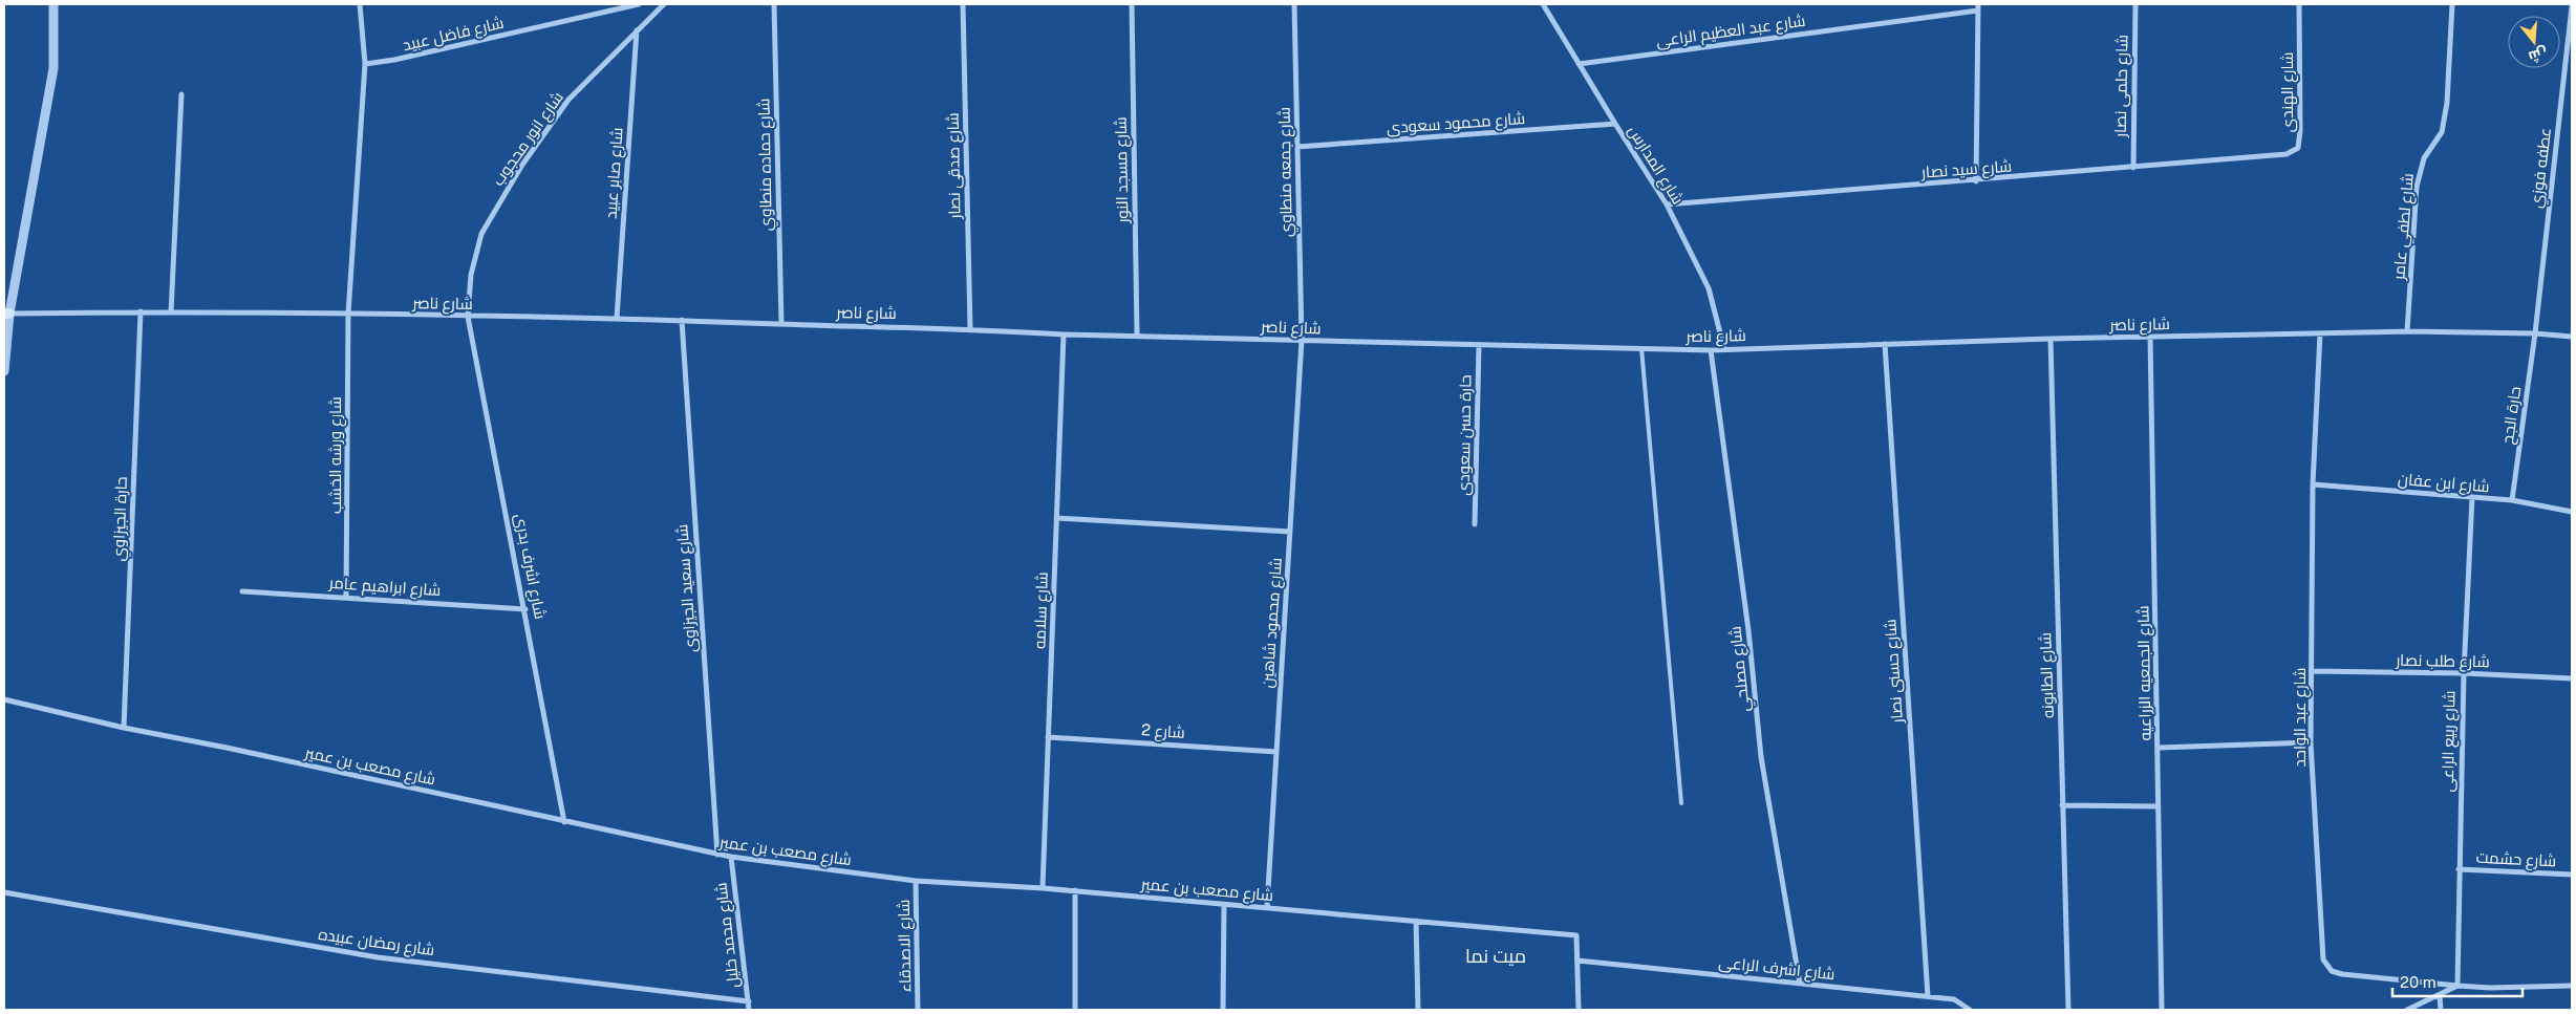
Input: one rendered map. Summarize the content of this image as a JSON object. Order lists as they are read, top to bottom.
{
  "streets": {
    "street": [
      "شارع عبد العظيم الراعى",
      "شارع فاضل عبيد",
      "شارع حلمى نصار",
      "شارع الهندى",
      "شارع محمود سعودى",
      "شارع انور محجوب",
      "شارع حماده منطاوي",
      "شارع المدارس",
      "شارع صدقى نصار",
      "عطفه فوزي",
      "شارع سيد نصار",
      "شارع مسجد النور",
      "شارع جمعه منطاوي",
      "شارع صابر عبيد",
      "شارع لطفي عامر",
      "شارع ناصر",
      "حارة الجح",
      "حارة حسن سعودى",
      "شارع ورشه الخشب",
      "شارع ابن عفان",
      "حارة الجيزاوي",
      "شارع اشرف بدرى",
      "شارع ابراهيم عامر",
      "شارع سعيد الجيزاوى",
      "شارع سلامه",
      "شارع محمود شاهين",
      "شارع طلب نصار",
      "شارع مصلحي",
      "شارع حسنى نصار",
      "شارع الجمعيه الزراعيه",
      "شارع الطابونه",
      "شارع عبد الواحد",
      "شارع 2",
      "شارع ربيع الراعى",
      "شارع مصعب بن عمير",
      "شارع حشمت",
      "شارع محمد خليل",
      "شارع رمضان عبيده",
      "شارع الاصدقاء",
      "شارع اشرف الراعى"
    ]
  },
  "crossings": [
    ["شارع عبد العظيم الراعى", "شارع المدارس"],
    ["شارع حلمى نصار", "شارع سيد نصار"],
    ["شارع الهندى", "شارع سيد نصار"],
    ["شارع محمود سعودى", "شارع المدارس"],
    ["شارع محمود سعودى", "شارع جمعه منطاوي"],
    ["شارع انور محجوب", "شارع صابر عبيد"],
    ["شارع انور محجوب", "شارع ناصر"],
    ["شارع انور محجوب", "شارع اشرف بدرى"],
    ["شارع حماده منطاوي", "شارع ناصر"],
    ["شارع المدارس", "شارع سيد نصار"],
    ["شارع المدارس", "شارع ناصر"],
    ["شارع صدقى نصار", "شارع ناصر"],
    ["عطفه فوزي", "شارع ناصر"],
    ["عطفه فوزي", "حارة الجح"],
    ["شارع مسجد النور", "شارع ناصر"],
    ["شارع جمعه منطاوي", "شارع ناصر"],
    ["شارع جمعه منطاوي", "شارع محمود شاهين"],
    ["شارع صابر عبيد", "شارع ناصر"],
    ["شارع لطفي عامر", "شارع ناصر"],
    ["شارع ناصر", "حارة الجح"],
    ["شارع ناصر", "حارة حسن سعودى"],
    ["شارع ناصر", "شارع ورشه الخشب"],
    ["شارع ناصر", "حارة الجيزاوي"],
    ["شارع ناصر", "شارع اشرف بدرى"],
    ["شارع ناصر", "شارع سعيد الجيزاوى"],
    ["شارع ناصر", "شارع سلامه"],
    ["شارع ناصر", "شارع محمود شاهين"],
    ["شارع ناصر", "شارع مصلحي"],
    ["شارع ناصر", "شارع حسنى نصار"],
    ["شارع ناصر", "شارع الجمعيه الزراعيه"],
    ["شارع ناصر", "شارع الطابونه"],
    ["شارع ناصر", "شارع عبد الواحد"],
    ["حارة الجح", "شارع ابن عفان"],
    ["شارع ورشه الخشب", "شارع ابراهيم عامر"],
    ["شارع ابن عفان", "شارع عبد الواحد"],
    ["شارع ابن عفان", "شارع ربيع الراعى"],
    ["حارة الجيزاوي", "شارع مصعب بن عمير"],
    ["شارع اشرف بدرى", "شارع ابراهيم عامر"],
    ["شارع اشرف بدرى", "شارع مصعب بن عمير"],
    ["شارع سعيد الجيزاوى", "شارع مصعب بن عمير"],
    ["شارع سلامه", "شارع 2"],
    ["شارع سلامه", "شارع مصعب بن عمير"],
    ["شارع محمود شاهين", "شارع 2"],
    ["شارع محمود شاهين", "شارع مصعب بن عمير"],
    ["شارع طلب نصار", "شارع عبد الواحد"],
    ["شارع طلب نصار", "شارع ربيع الراعى"],
    ["شارع مصلحي", "شارع اشرف الراعى"],
    ["شارع حسنى نصار", "شارع اشرف الراعى"],
    ["شارع عبد الواحد", "شارع ربيع الراعى"],
    ["شارع ربيع الراعى", "شارع حشمت"],
    ["شارع مصعب بن عمير", "شارع محمد خليل"],
    ["شارع مصعب بن عمير", "شارع الاصدقاء"],
    ["شارع مصعب بن عمير", "شارع اشرف الراعى"],
    ["شارع محمد خليل", "شارع رمضان عبيده"]
  ],
  "districts": ["ميت نما"],
  "scale_bar": "20 m",
  "north": "bottom"
}
